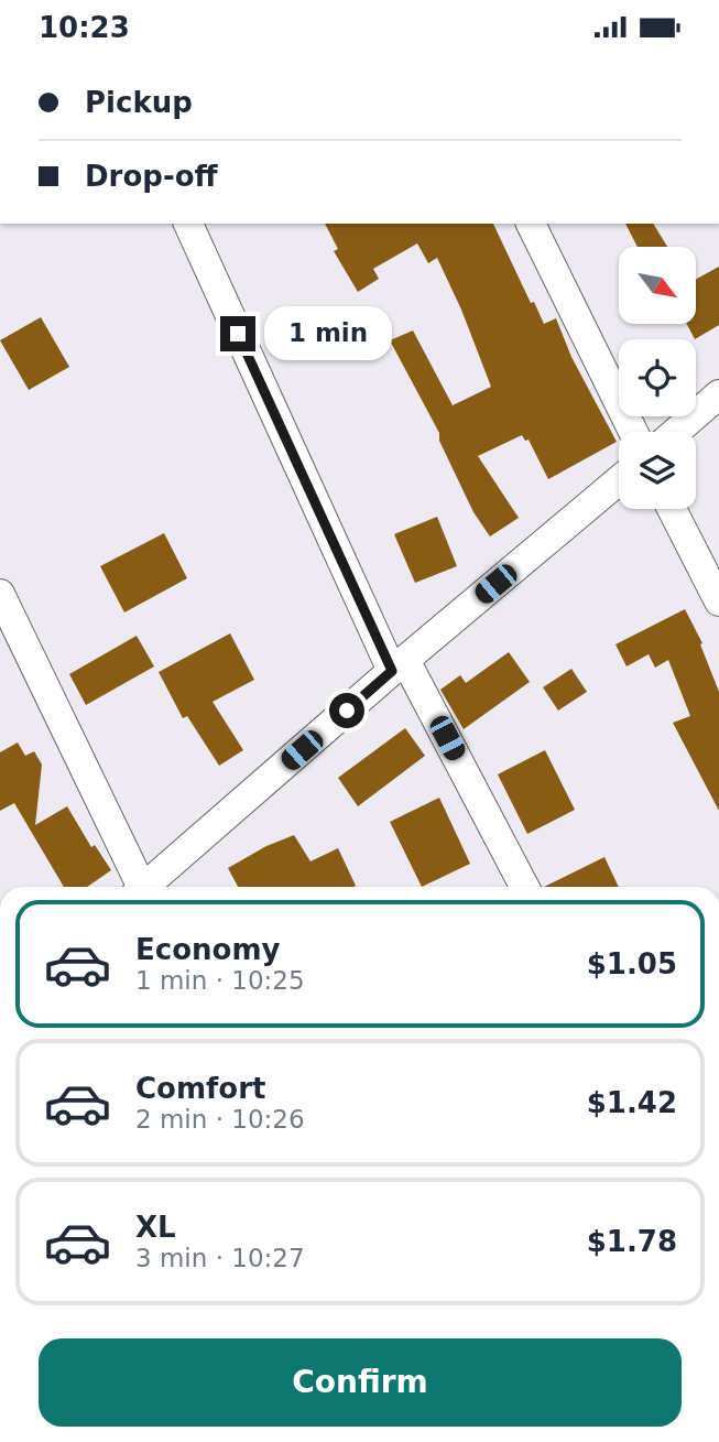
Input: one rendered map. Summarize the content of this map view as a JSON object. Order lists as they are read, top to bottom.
{
  "north": "bottom right",
  "page": {
    "status": "10:23",
    "banner": ["Pickup", "Drop-off"],
    "bubble": "1 min",
    "list": [
      {
        "name": "Economy",
        "note": "1 min · 10:25",
        "value": "$1.05"
      },
      {
        "name": "Comfort",
        "note": "2 min · 10:26",
        "value": "$1.42"
      },
      {
        "name": "XL",
        "note": "3 min · 10:27",
        "value": "$1.78"
      }
    ],
    "buttons": "Confirm"
  }
}
